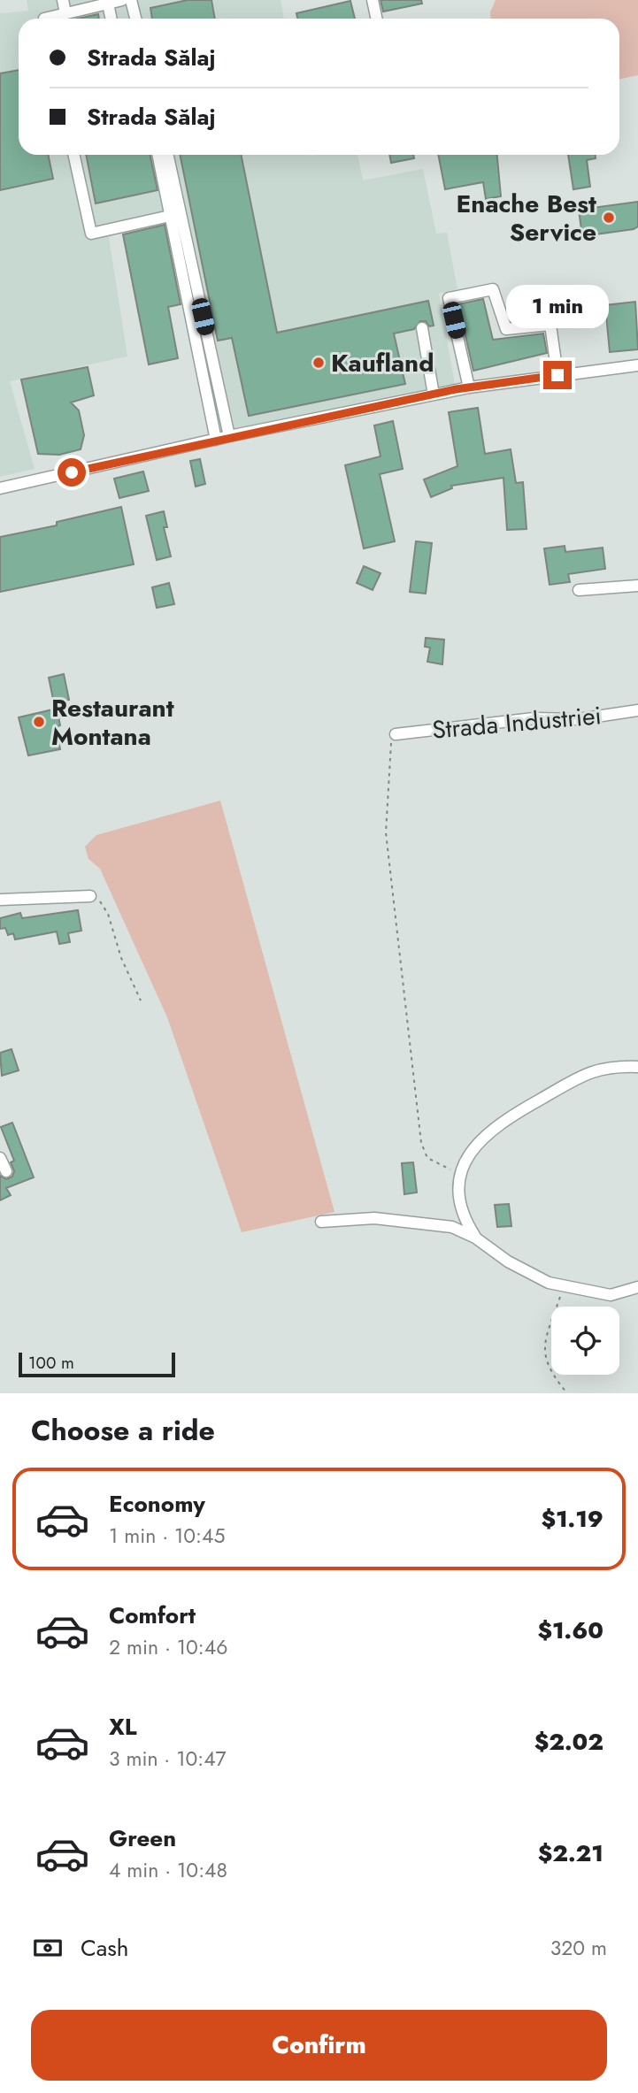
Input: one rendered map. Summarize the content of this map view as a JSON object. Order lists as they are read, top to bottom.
{
  "streets": {
    "street": ["Strada Industriei"]
  },
  "places": ["Enache Best Service", "Kaufland", "Restaurant Montana"],
  "scale_bar": "100 m",
  "page": {
    "banner": ["Strada Sălaj", "Strada Sălaj"],
    "bubble": "1 min",
    "scale": "100 m",
    "heading": "Choose a ride",
    "list": [
      {
        "name": "Economy",
        "note": "1 min · 10:45",
        "value": "$1.19"
      },
      {
        "name": "Comfort",
        "note": "2 min · 10:46",
        "value": "$1.60"
      },
      {
        "name": "XL",
        "note": "3 min · 10:47",
        "value": "$2.02"
      },
      {
        "name": "Green",
        "note": "4 min · 10:48",
        "value": "$2.21"
      }
    ],
    "pay": ["Cash", "320 m"],
    "buttons": "Confirm"
  }
}
